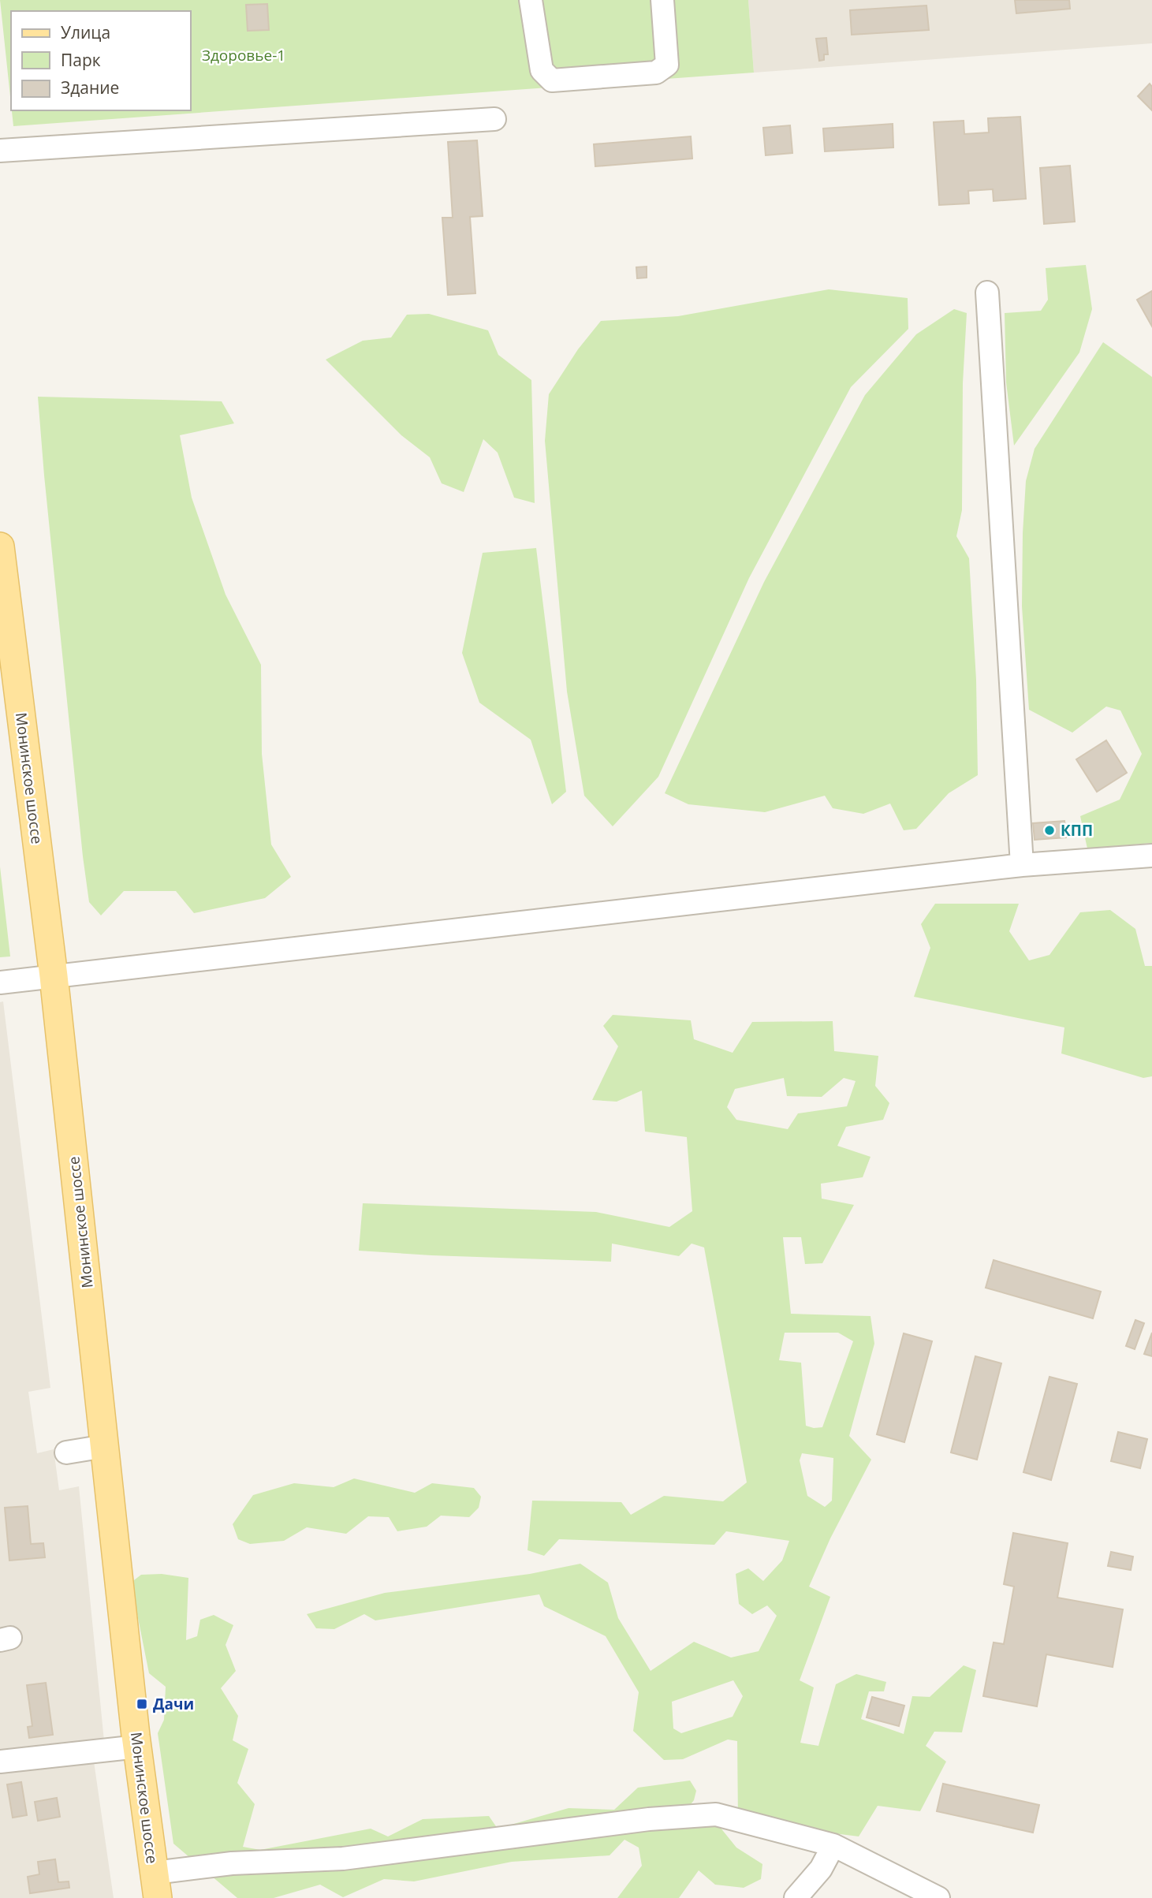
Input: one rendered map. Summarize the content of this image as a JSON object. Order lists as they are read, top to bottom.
{
  "streets": {
    "main road": ["Монинское шоссе"]
  },
  "parks": ["Здоровье-1"],
  "places": {
    "other": ["КПП"],
    "transit": ["Дачи"]
  },
  "legend": ["Улица", "Парк", "Здание"]
}
